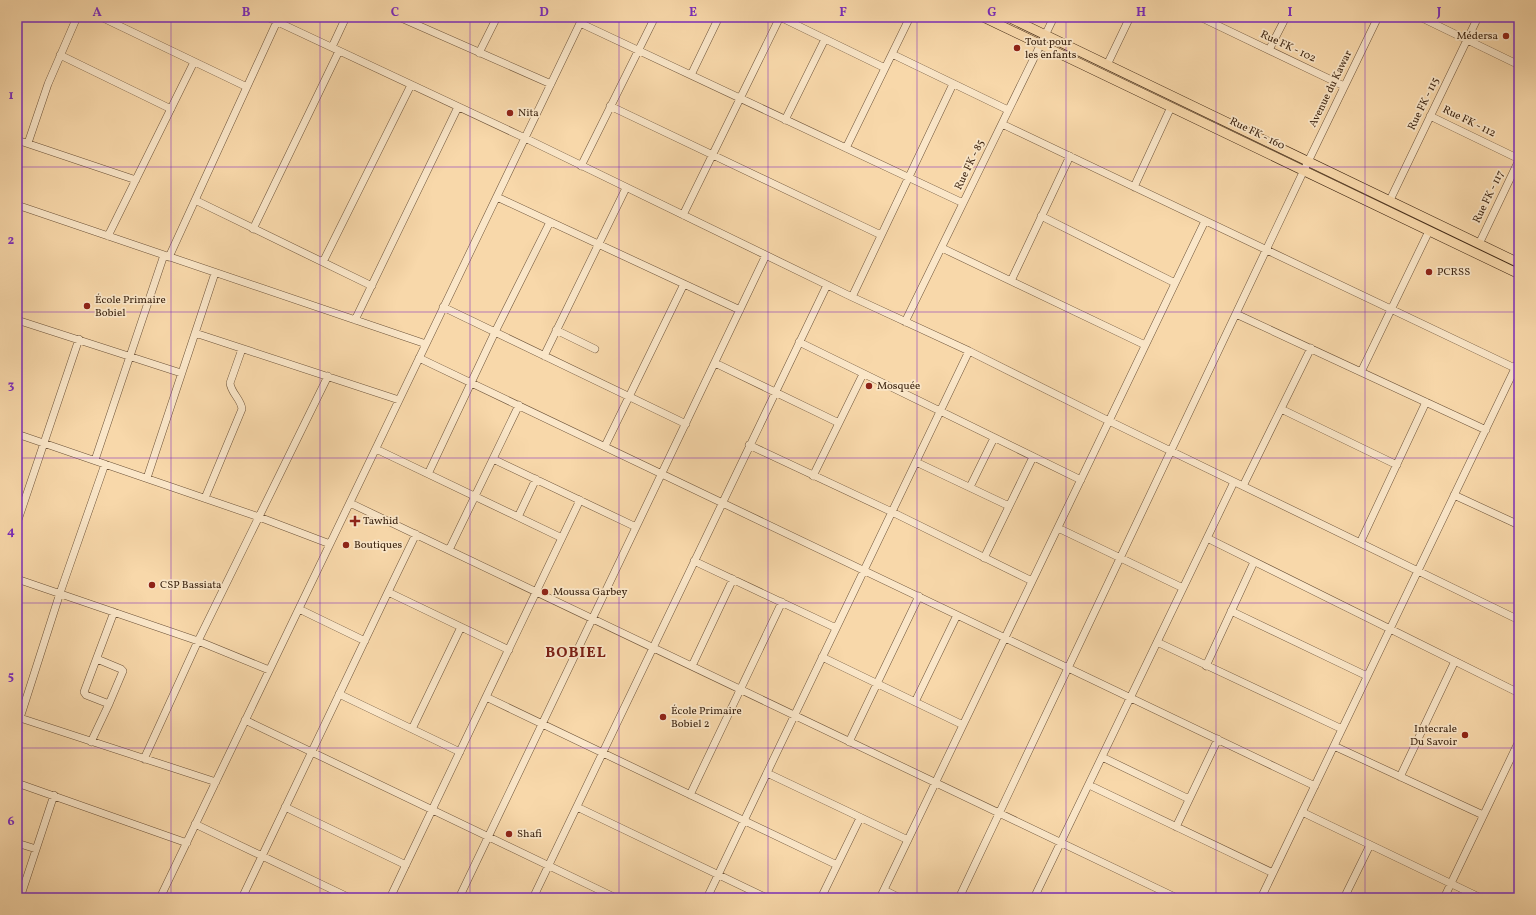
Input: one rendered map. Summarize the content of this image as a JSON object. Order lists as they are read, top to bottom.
{
  "streets": {
    "main road": ["Rue FK - 160"],
    "street": [
      "Rue FK - 102",
      "Avenue du Kawar",
      "Rue FK - 115",
      "Rue FK - 112",
      "Rue FK - 85",
      "Rue FK - 117"
    ]
  },
  "crossings": [
    ["Rue FK - 102", "Avenue du Kawar"],
    ["Avenue du Kawar", "Rue FK - 160"],
    ["Rue FK - 115", "Rue FK - 112"],
    ["Rue FK - 115", "Rue FK - 160"],
    ["Rue FK - 112", "Rue FK - 117"],
    ["Rue FK - 160", "Rue FK - 85"],
    ["Rue FK - 160", "Rue FK - 117"]
  ],
  "districts": ["BOBIEL"],
  "places": {
    "other": [
      "Médersa",
      "Tout pour les enfants",
      "Nita",
      "PCRSS",
      "École Primaire Bobiel",
      "Mosquée",
      "Boutiques",
      "CSP Bassiata",
      "Moussa Garbey",
      "École Primaire Bobiel 2",
      "Intecrale Du Savoir",
      "Shafi"
    ],
    "health": ["Tawhid"]
  },
  "grid": {
    "columns": [
      "A",
      "B",
      "C",
      "D",
      "E",
      "F",
      "G",
      "H",
      "I",
      "J"
    ],
    "rows": [
      "1",
      "2",
      "3",
      "4",
      "5",
      "6"
    ]
  }
}
